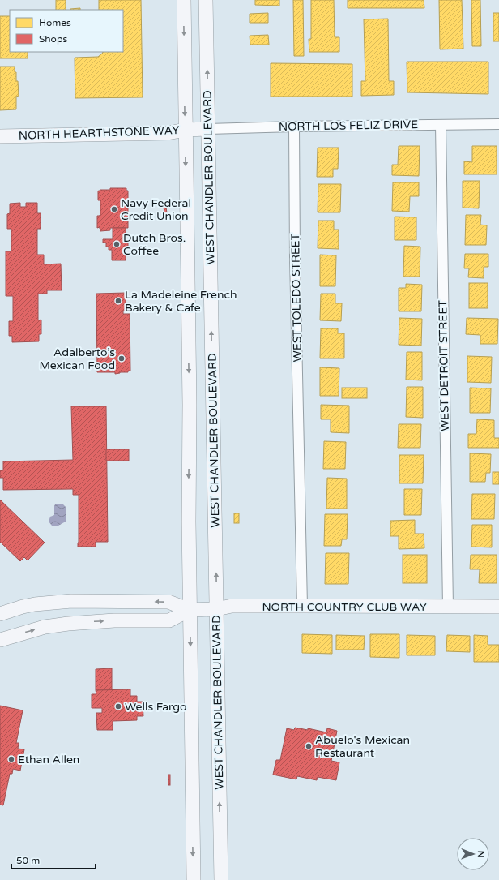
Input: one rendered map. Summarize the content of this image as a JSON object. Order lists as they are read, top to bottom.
{
  "streets": {
    "main road": ["NORTH HEARTHSTONE WAY", "WEST CHANDLER BOULEVARD", "NORTH COUNTRY CLUB WAY"],
    "street": ["NORTH LOS FELIZ DRIVE", "WEST TOLEDO STREET", "WEST DETROIT STREET"]
  },
  "crossings": [
    ["NORTH LOS FELIZ DRIVE", "NORTH HEARTHSTONE WAY"],
    ["NORTH LOS FELIZ DRIVE", "WEST CHANDLER BOULEVARD"],
    ["NORTH LOS FELIZ DRIVE", "WEST TOLEDO STREET"],
    ["NORTH LOS FELIZ DRIVE", "WEST DETROIT STREET"],
    ["NORTH HEARTHSTONE WAY", "WEST CHANDLER BOULEVARD"],
    ["WEST CHANDLER BOULEVARD", "NORTH COUNTRY CLUB WAY"],
    ["WEST TOLEDO STREET", "NORTH COUNTRY CLUB WAY"],
    ["WEST DETROIT STREET", "NORTH COUNTRY CLUB WAY"]
  ],
  "places": [
    "Navy Federal Credit Union",
    "Dutch Bros. Coffee",
    "La Madeleine French Bakery & Cafe",
    "Adalberto’s Mexican Food",
    "Wells Fargo",
    "Abuelo's Mexican Restaurant",
    "Ethan Allen"
  ],
  "legend": ["Homes", "Shops"],
  "scale_bar": "50 m",
  "north": "right"
}
